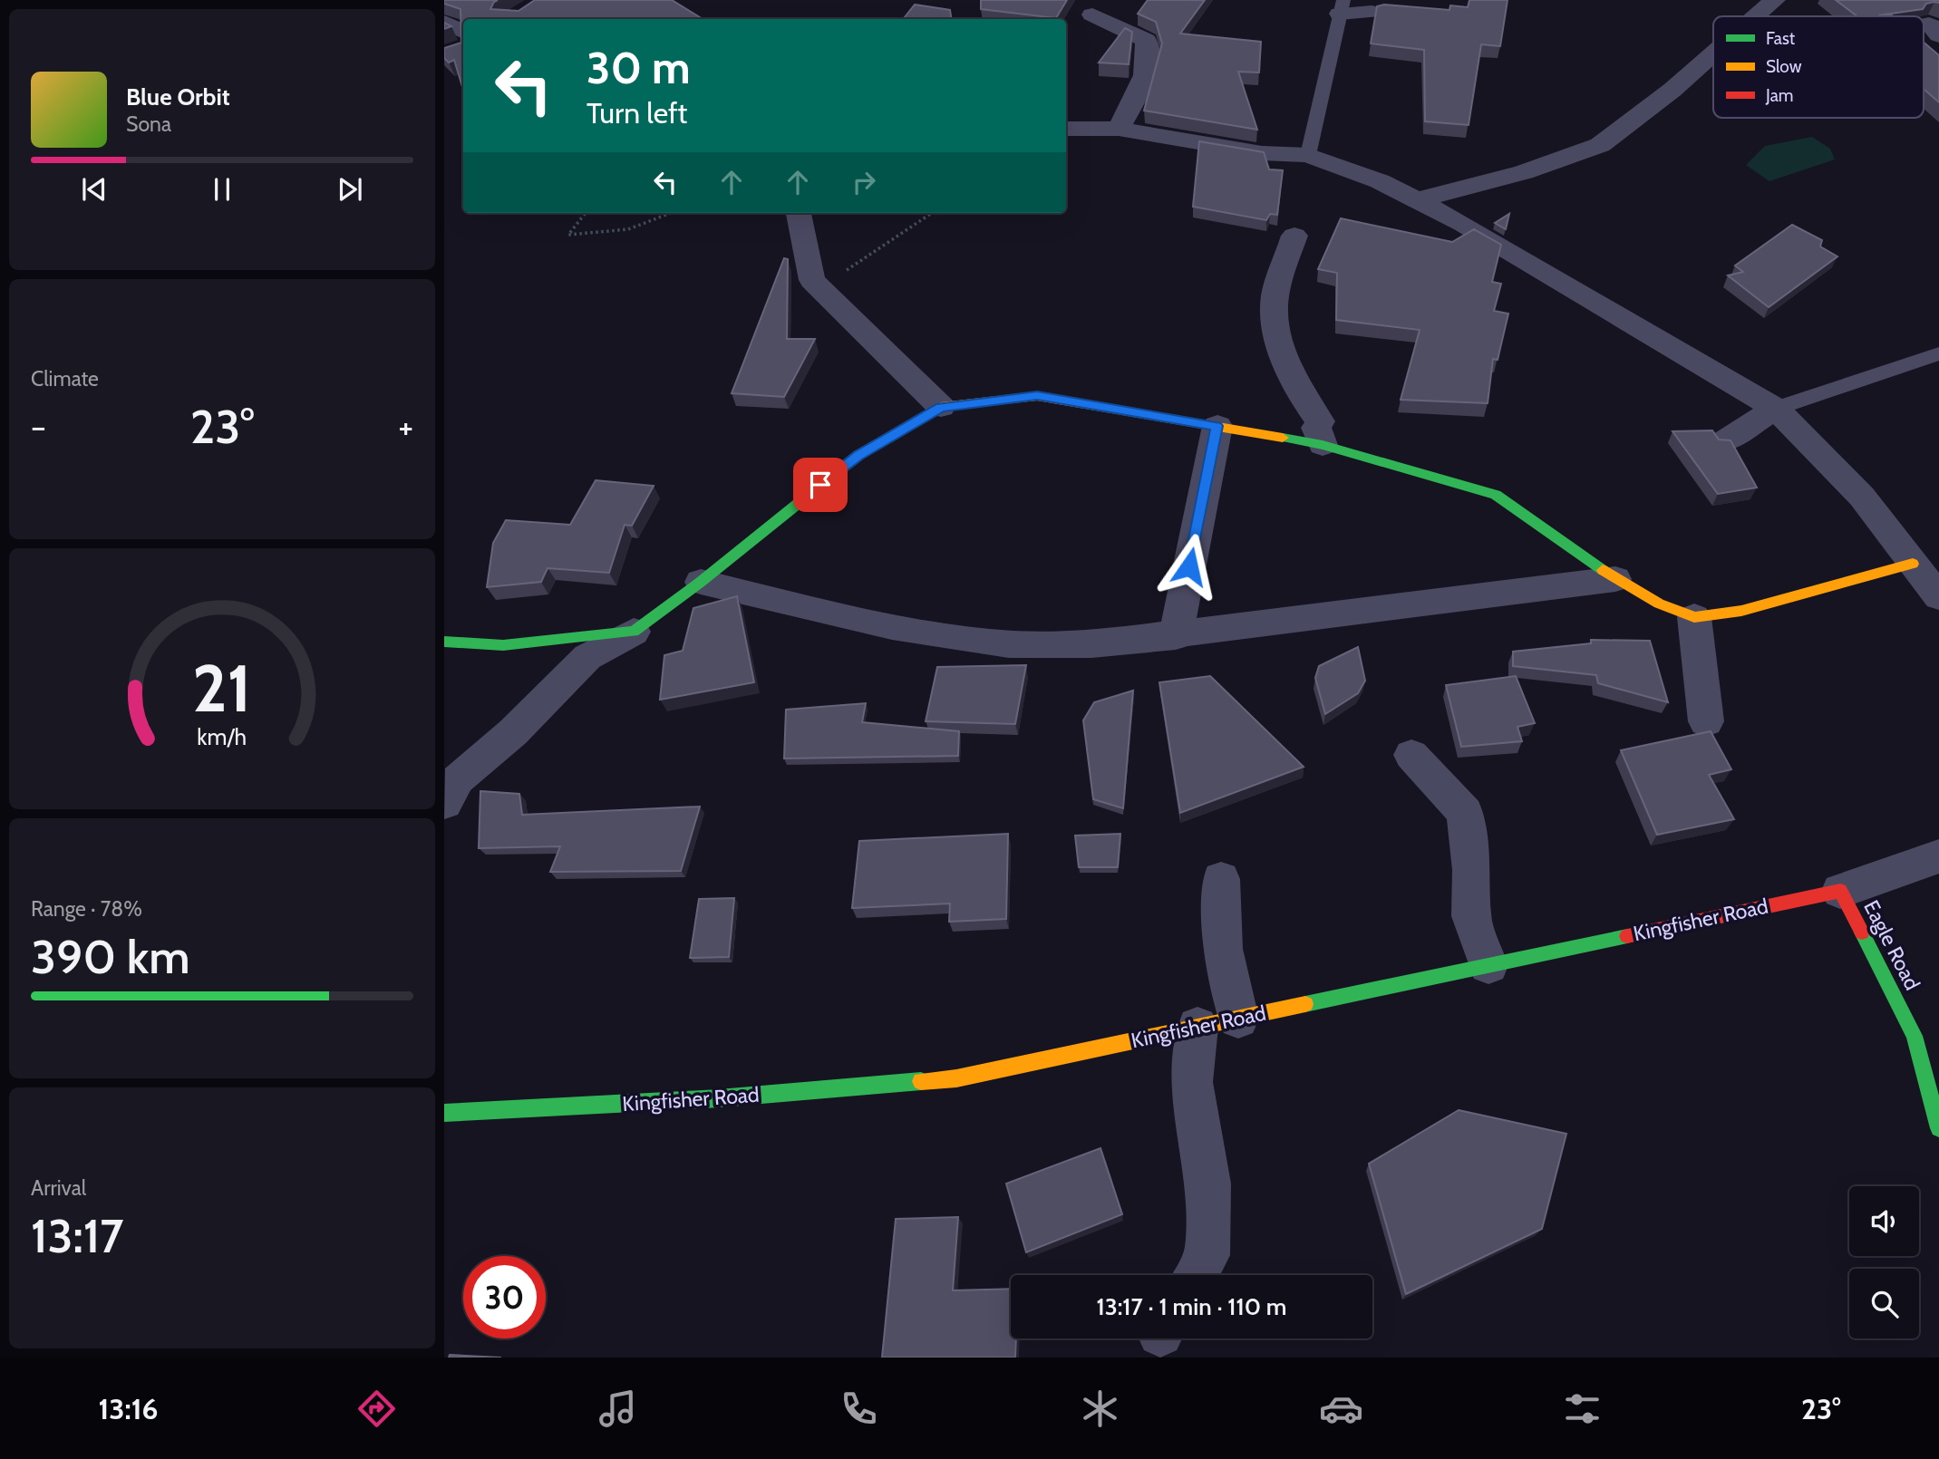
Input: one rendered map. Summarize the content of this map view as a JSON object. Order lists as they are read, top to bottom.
{
  "streets": {
    "street": ["Kingfisher Road", "Eagle Road"]
  },
  "crossings": [
    ["Kingfisher Road", "Eagle Road"]
  ],
  "legend": ["Fast", "Slow", "Jam"],
  "page": {
    "turn": ["30 m", "Turn left"],
    "song": ["Blue Orbit", "Sona"],
    "tile": [
      "Climate",
      ["Range · 78%", "390 km"],
      ["Arrival", "13:17"]
    ],
    "heat": ["−", "23°", "+"],
    "limit": "30",
    "trip": "13:17 · 1 min · 110 m",
    "tabs": ["13:16", "23°"],
    "gauge": ["21", "km/h"]
  }
}
